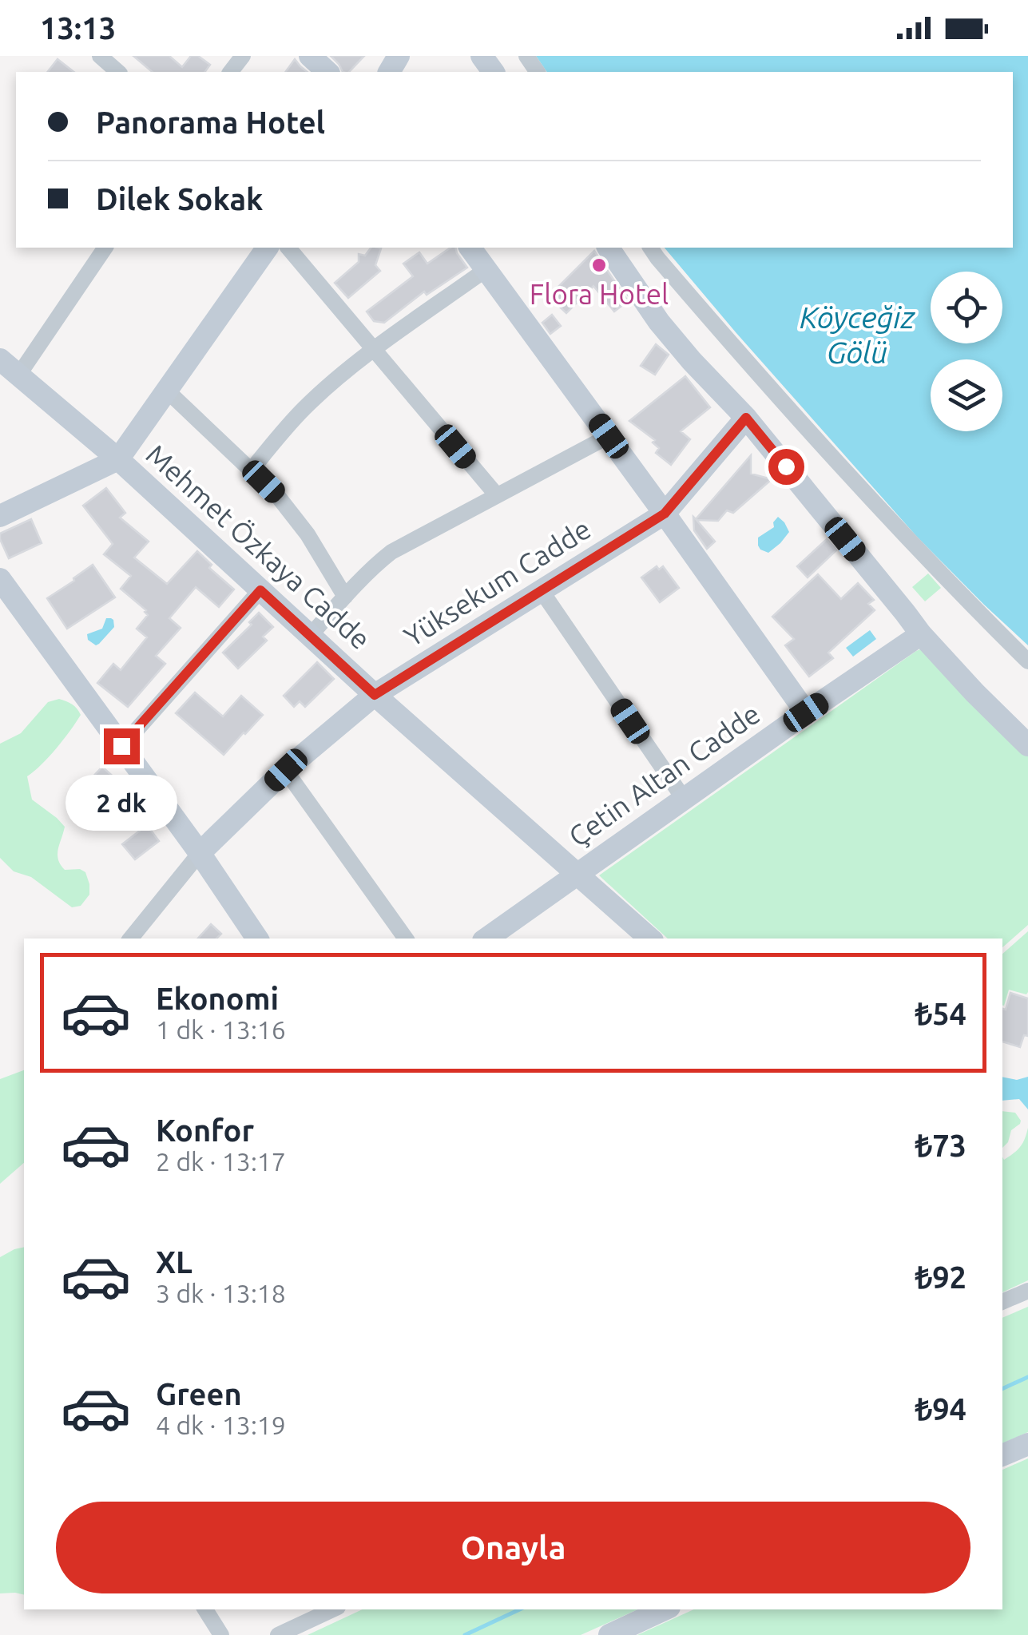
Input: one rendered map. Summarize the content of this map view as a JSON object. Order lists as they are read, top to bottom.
{
  "streets": {
    "street": ["Mehmet Özkaya Cadde", "Yüksekum Cadde", "Çetin Altan Cadde"]
  },
  "crossings": [
    ["Mehmet Özkaya Cadde", "Yüksekum Cadde"],
    ["Mehmet Özkaya Cadde", "Çetin Altan Cadde"]
  ],
  "water": ["Köyceğiz Gölü"],
  "places": ["Flora Hotel"],
  "page": {
    "status": "13:13",
    "banner": ["Panorama Hotel", "Dilek Sokak"],
    "bubble": "2 dk",
    "list": [
      {
        "name": "Ekonomi",
        "note": "1 dk · 13:16",
        "value": "₺54"
      },
      {
        "name": "Konfor",
        "note": "2 dk · 13:17",
        "value": "₺73"
      },
      {
        "name": "XL",
        "note": "3 dk · 13:18",
        "value": "₺92"
      },
      {
        "name": "Green",
        "note": "4 dk · 13:19",
        "value": "₺94"
      }
    ],
    "buttons": "Onayla"
  }
}
